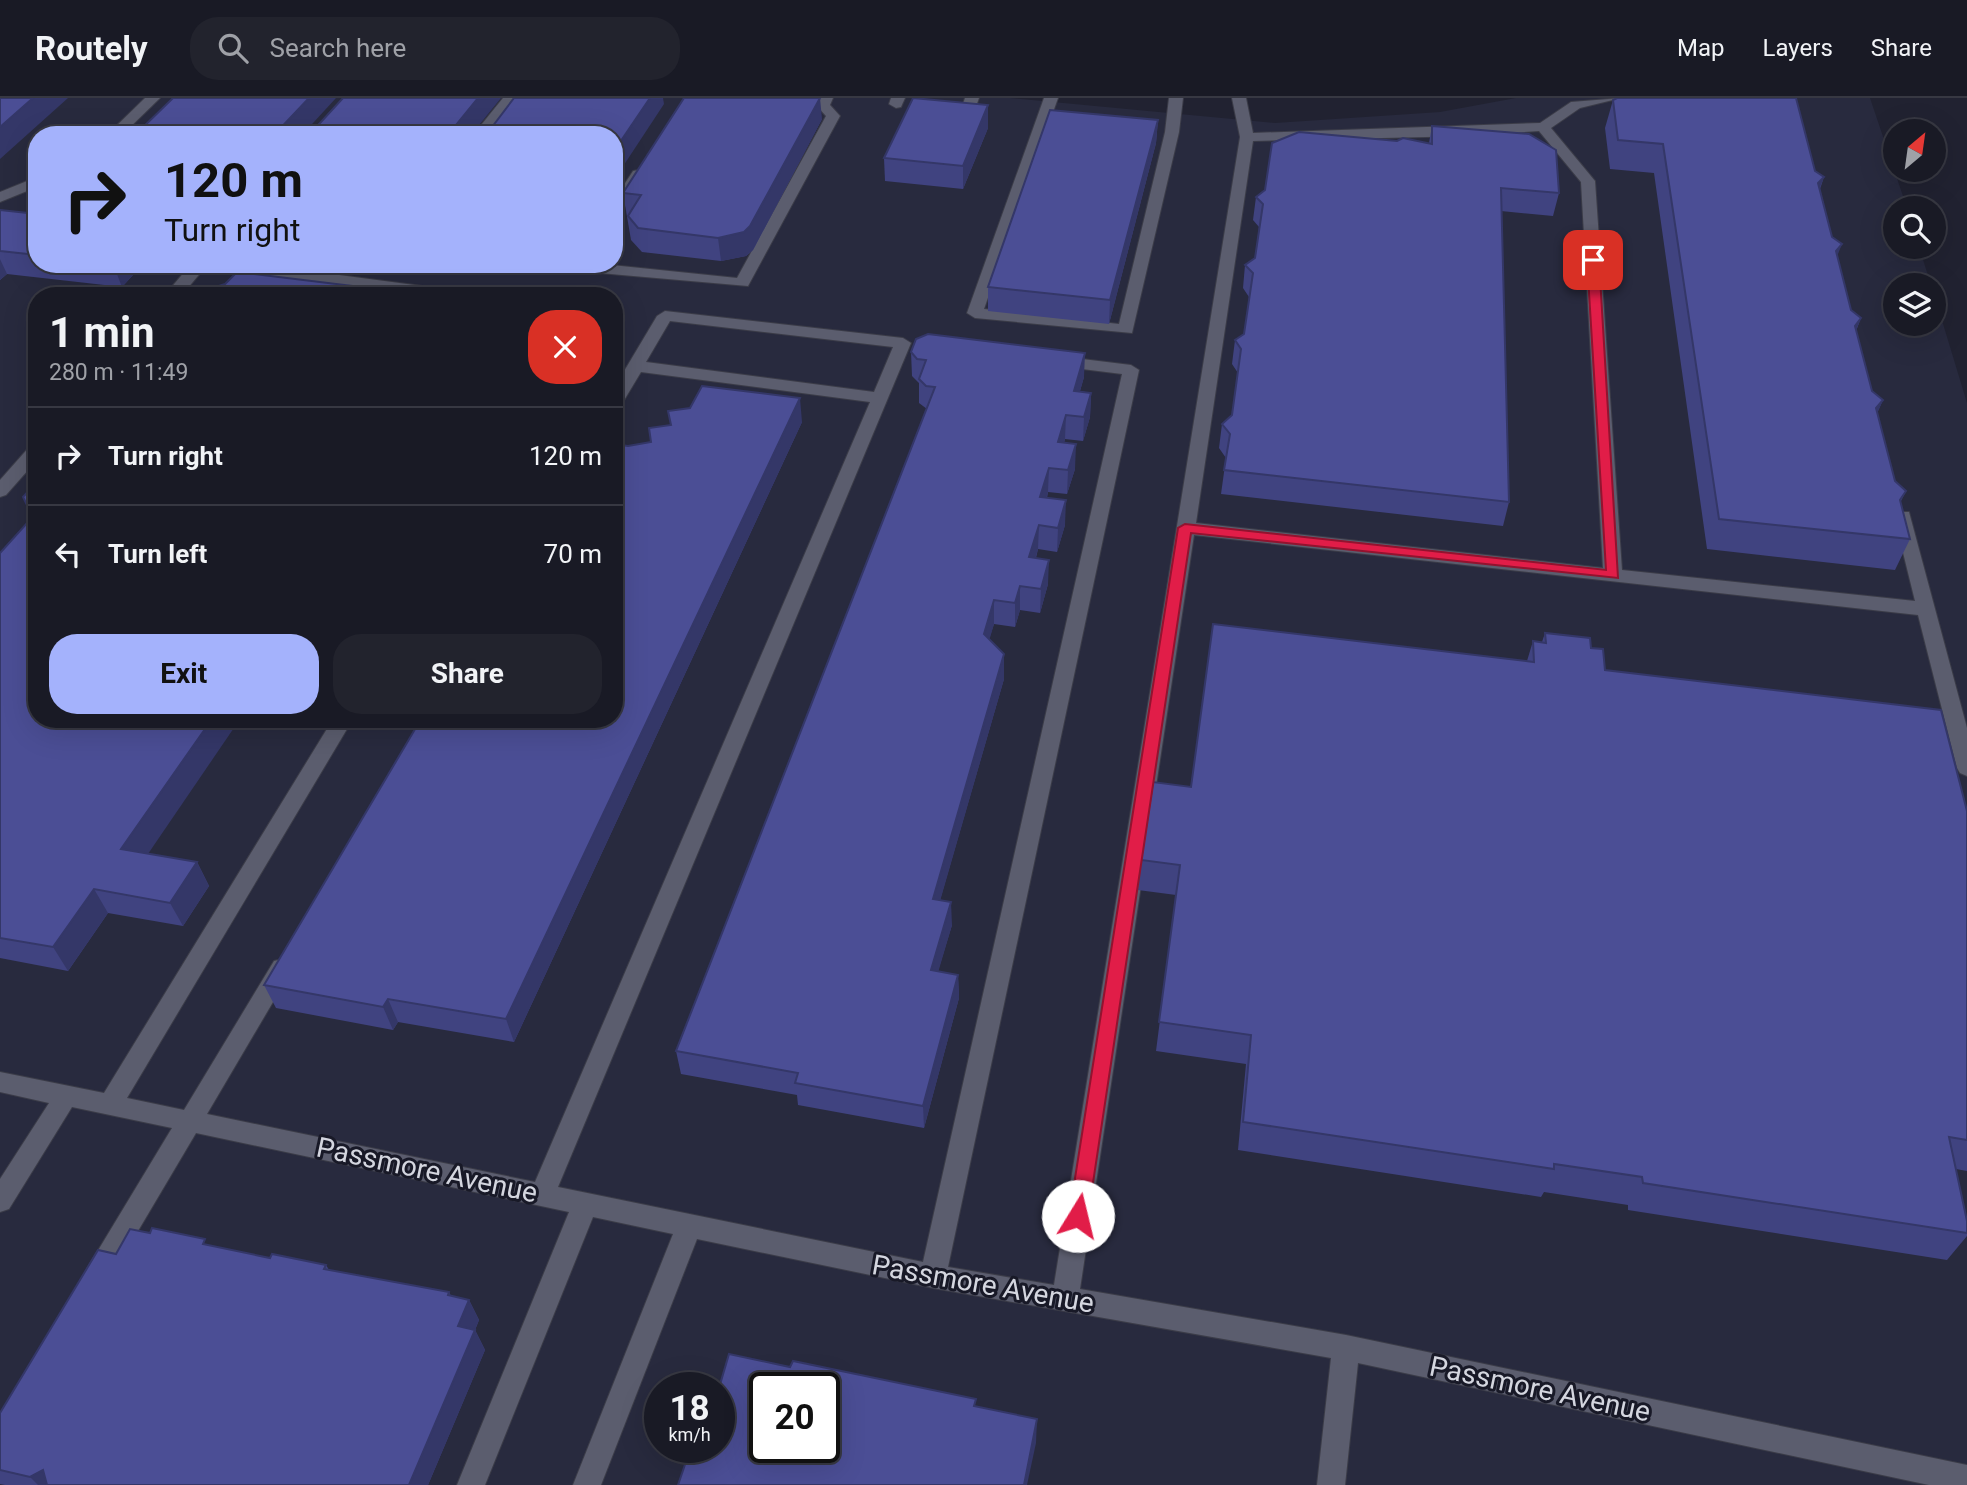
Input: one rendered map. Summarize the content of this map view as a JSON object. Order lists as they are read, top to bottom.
{
  "streets": {
    "street": ["Passmore Avenue"]
  },
  "north": "top right",
  "page": {
    "header": "Routely",
    "search": "Search here",
    "nav": ["Map", "Layers", "Share"],
    "turn": ["120 m", "Turn right"],
    "heading": ["1 min", "280 m · 11:49"],
    "list": [
      {
        "name": "Turn right",
        "value": "120 m"
      },
      {
        "name": "Turn left",
        "value": "70 m"
      }
    ],
    "buttons": ["Exit", "Share"],
    "speed": "18 km/h",
    "limit": "20"
  }
}
